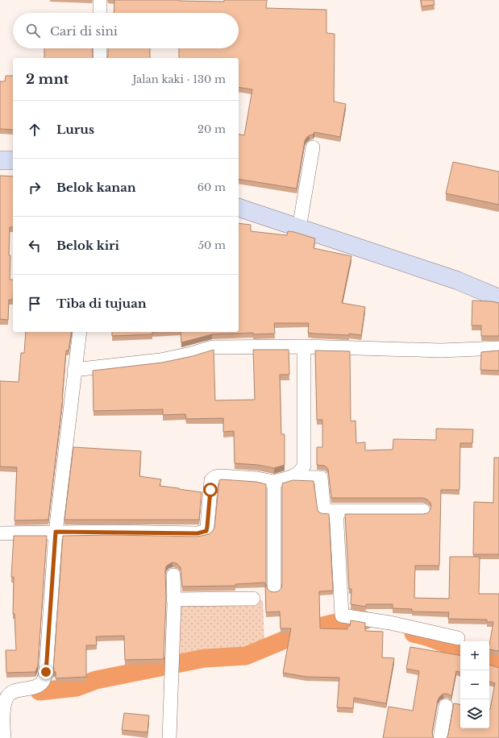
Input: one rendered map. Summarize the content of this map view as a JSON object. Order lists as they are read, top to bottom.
{
  "page": {
    "search": "Cari di sini",
    "heading": ["2 mnt", "Jalan kaki · 130 m"],
    "list": [
      ["Lurus", "20 m"],
      ["Belok kanan", "60 m"],
      ["Belok kiri", "50 m"],
      "Tiba di tujuan"
    ],
    "map_buttons": ["+", "−"]
  }
}
